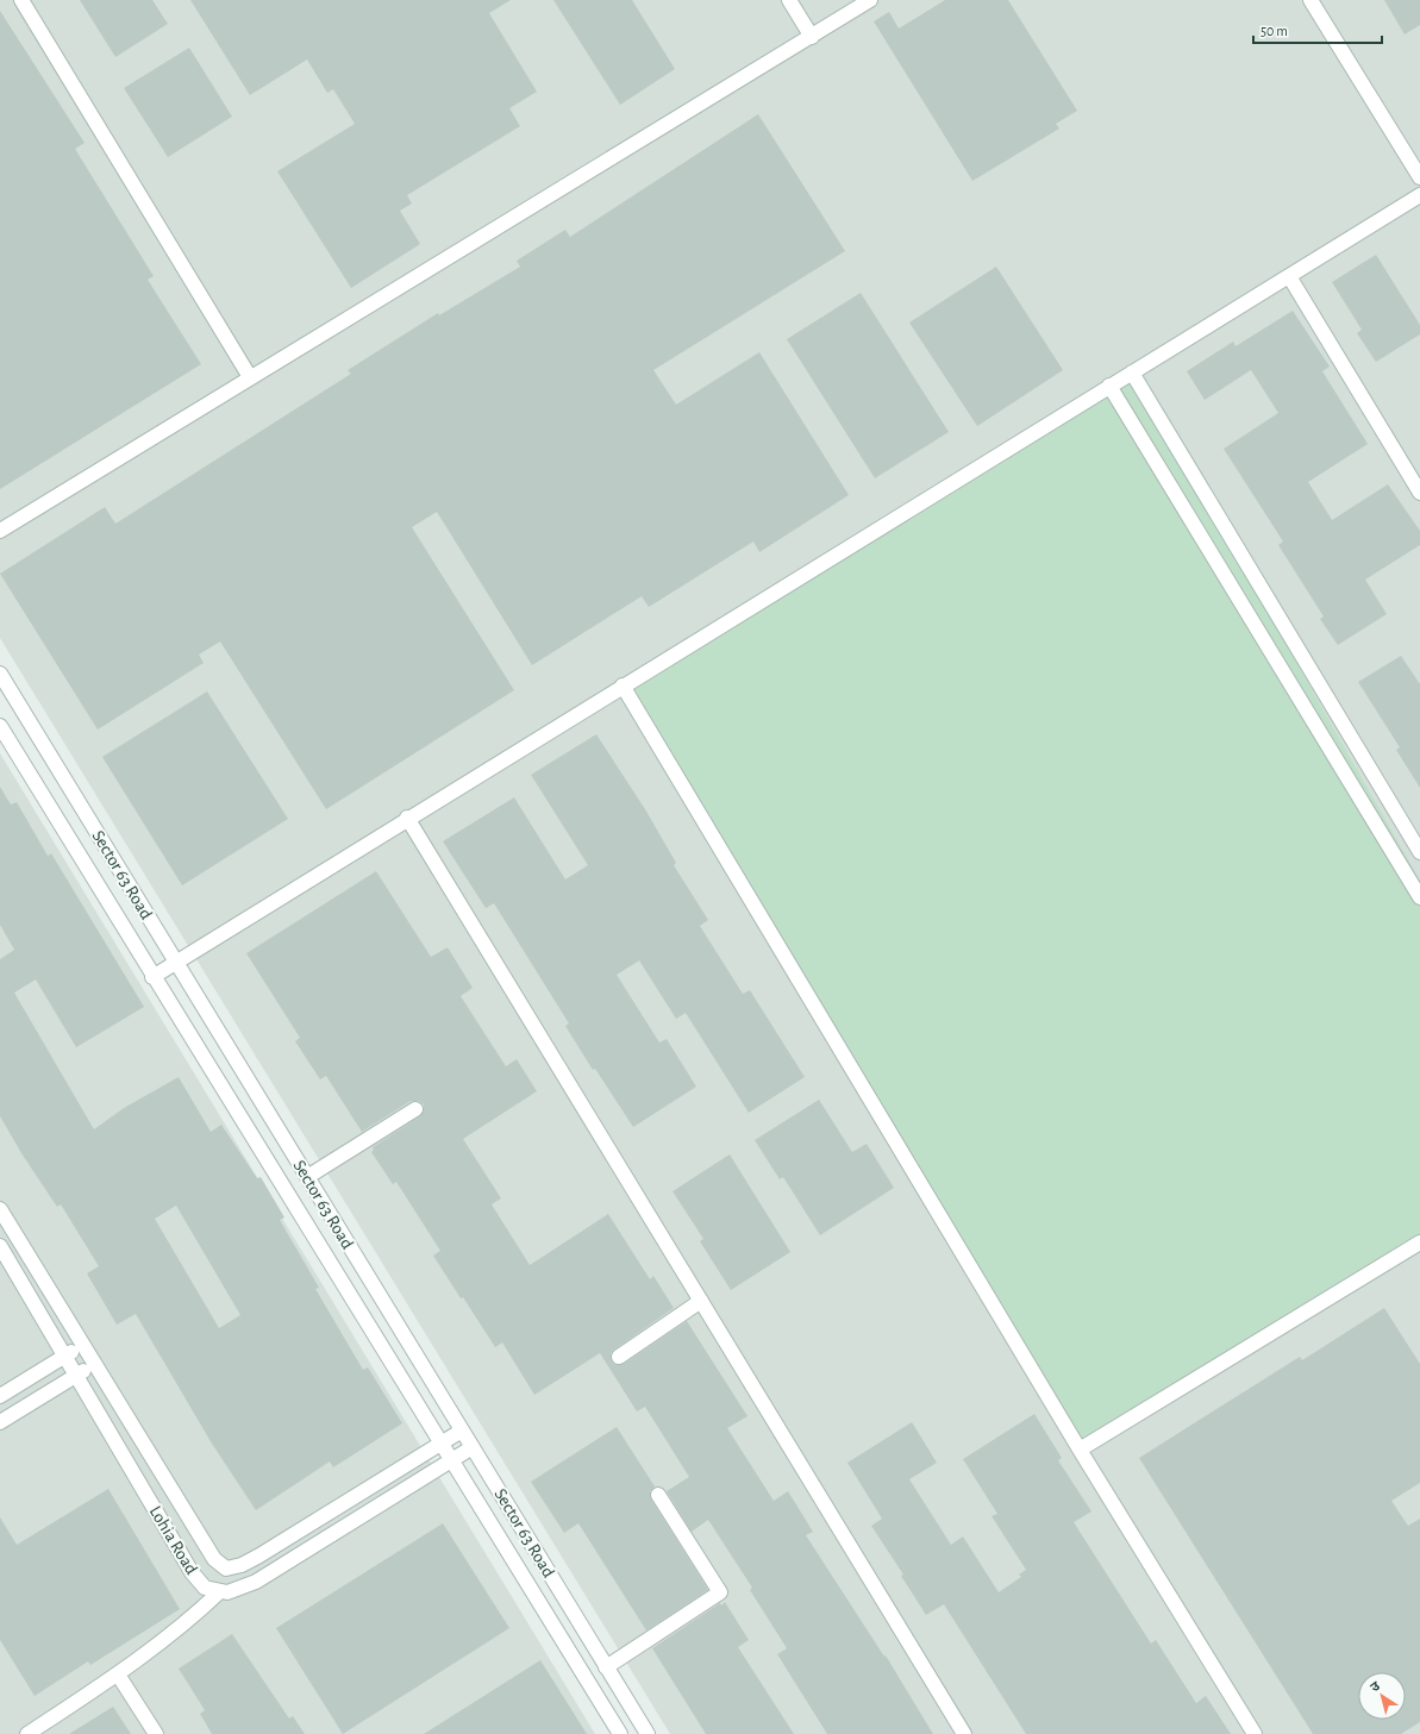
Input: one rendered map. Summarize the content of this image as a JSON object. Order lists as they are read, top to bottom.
{
  "streets": {
    "street": ["Sector 63 Road", "Lohia Road"]
  },
  "crossings": [
    ["Sector 63 Road", "Lohia Road"]
  ],
  "scale_bar": "50 m",
  "north": "top left"
}
